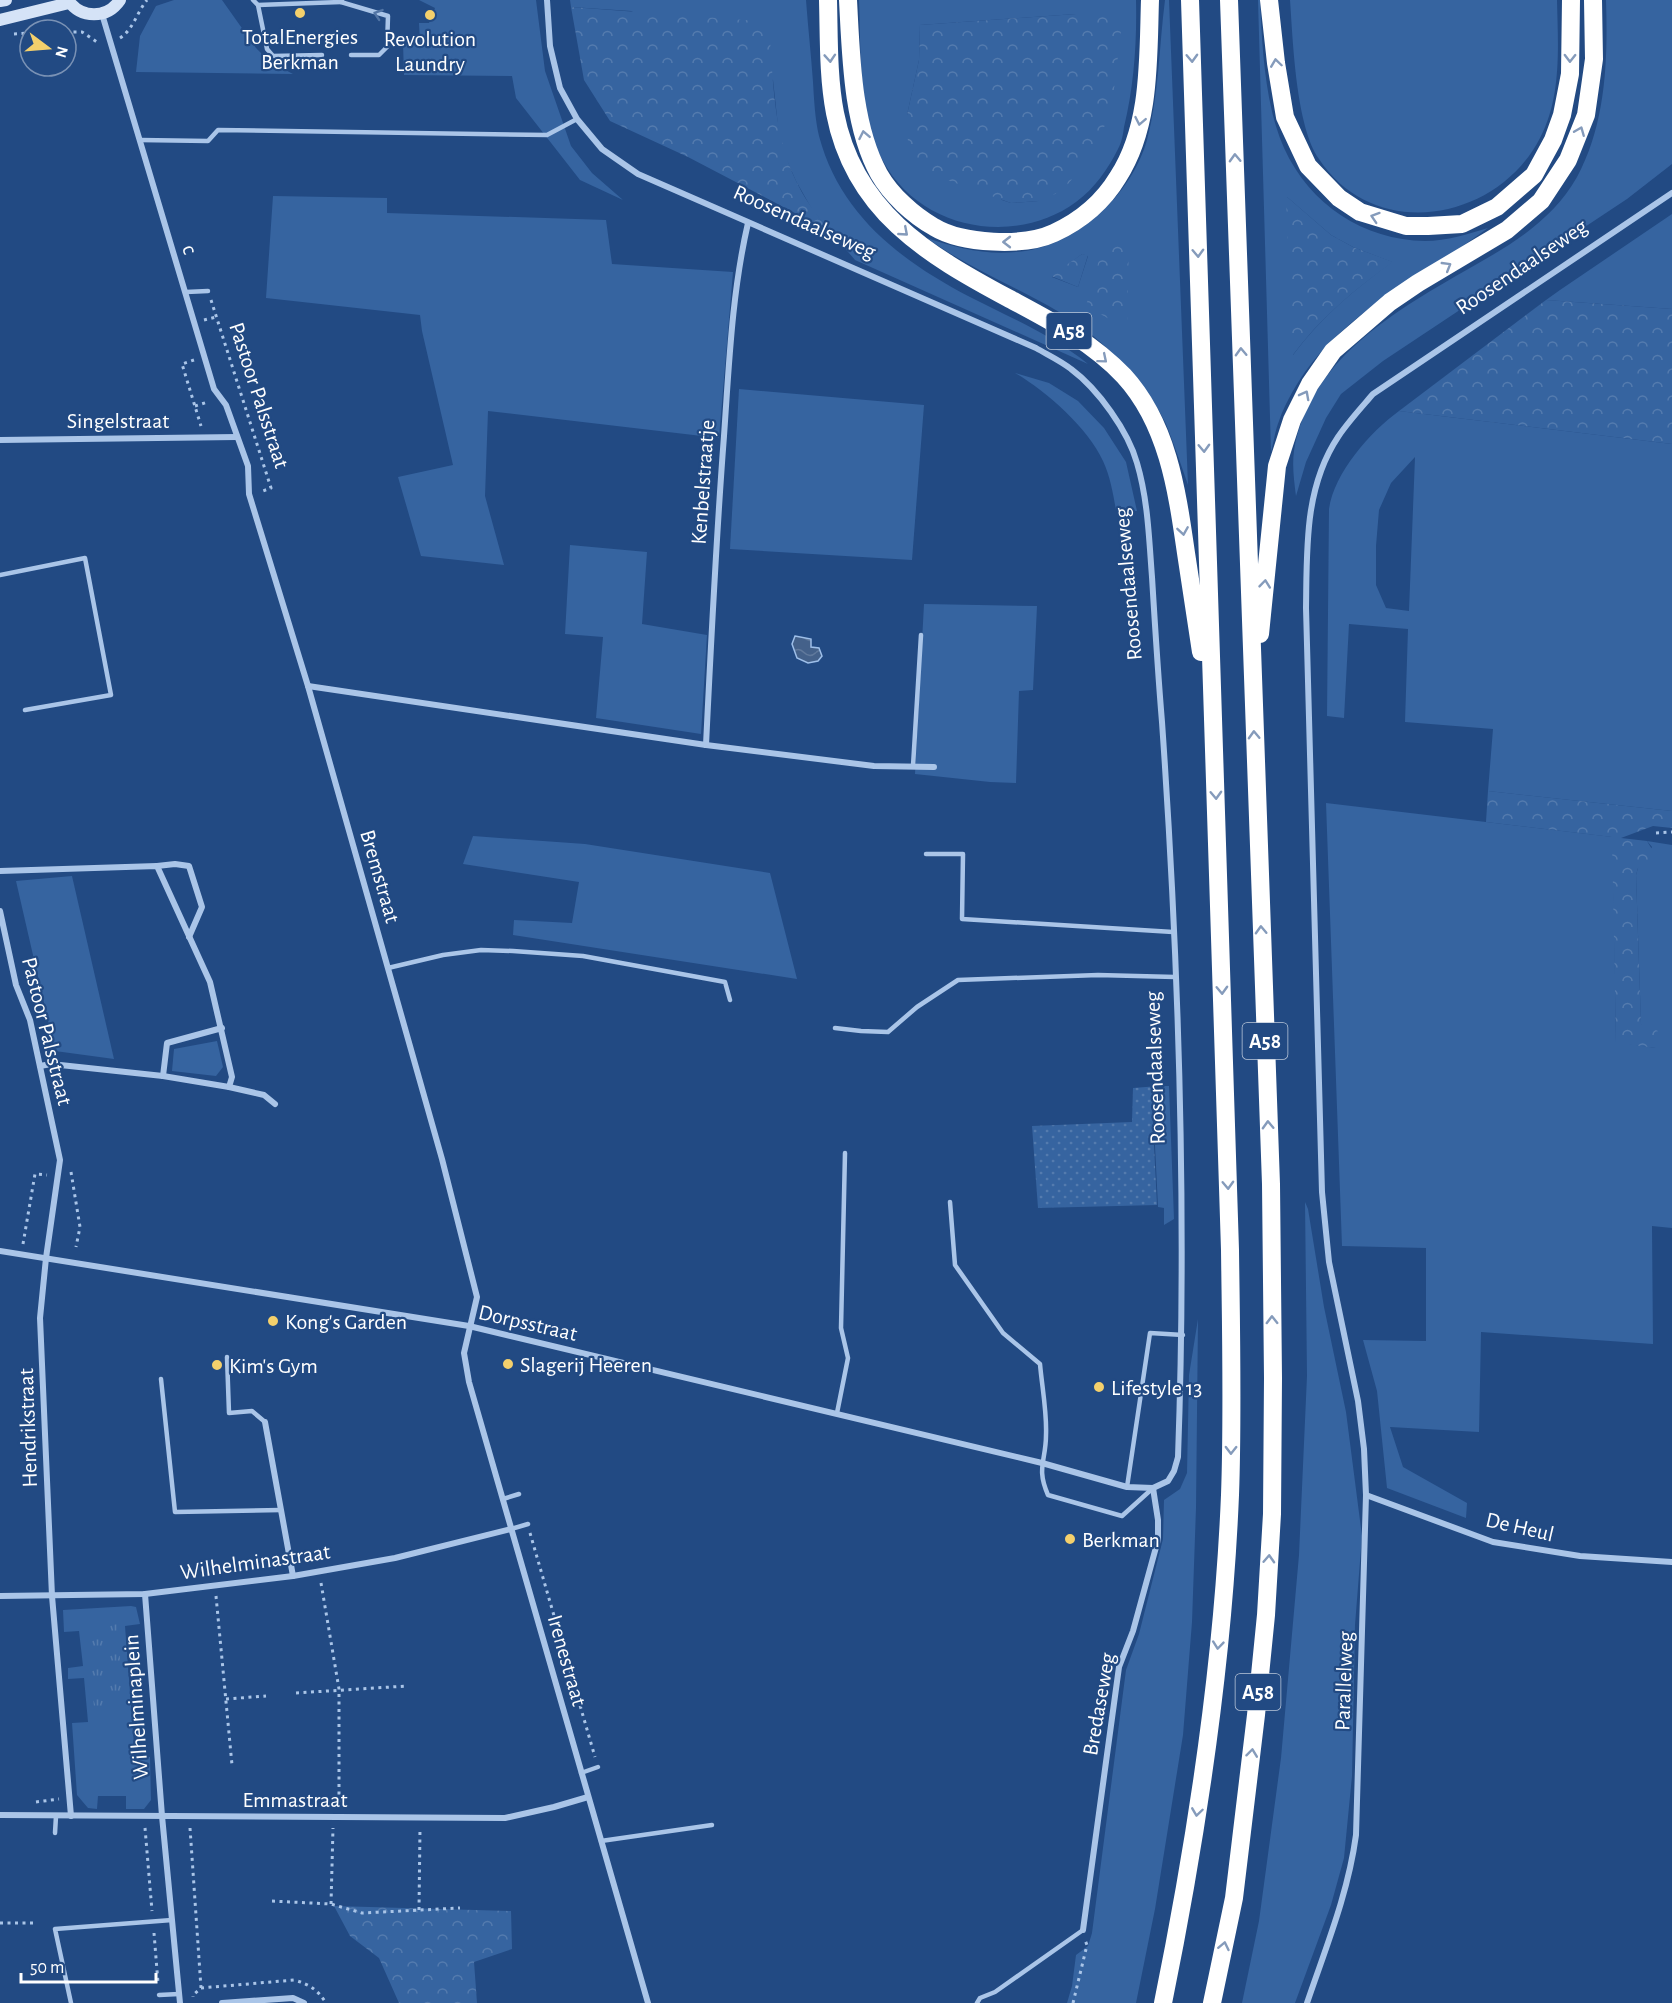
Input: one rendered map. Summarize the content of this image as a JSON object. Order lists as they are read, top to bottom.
{
  "streets": {
    "highway": ["A58"],
    "street": [
      "Roosendaalseweg",
      "c",
      "Pastoor Palsstraat",
      "Singelstraat",
      "Kenbelstraatje",
      "Bremstraat",
      "Dorpsstraat",
      "Hendrikstraat",
      "De Heul",
      "Wilhelminastraat",
      "Irenestraat",
      "Parallelweg",
      "Bredaseweg",
      "Wilhelminaplein",
      "Emmastraat"
    ]
  },
  "crossings": [
    ["Roosendaalseweg", "Kenbelstraatje"],
    ["Roosendaalseweg", "Dorpsstraat"],
    ["Roosendaalseweg", "De Heul"],
    ["Roosendaalseweg", "Parallelweg"],
    ["Roosendaalseweg", "Bredaseweg"],
    ["c", "Pastoor Palsstraat"],
    ["c", "Singelstraat"],
    ["c", "Bremstraat"],
    ["Pastoor Palsstraat", "Singelstraat"],
    ["Pastoor Palsstraat", "Bremstraat"],
    ["Pastoor Palsstraat", "Dorpsstraat"],
    ["Pastoor Palsstraat", "Hendrikstraat"],
    ["Singelstraat", "Bremstraat"],
    ["Bremstraat", "Dorpsstraat"],
    ["Bremstraat", "Irenestraat"],
    ["Dorpsstraat", "Hendrikstraat"],
    ["Dorpsstraat", "Irenestraat"],
    ["Dorpsstraat", "Bredaseweg"],
    ["Hendrikstraat", "Wilhelminastraat"],
    ["De Heul", "Parallelweg"],
    ["Wilhelminastraat", "Irenestraat"],
    ["Wilhelminastraat", "Wilhelminaplein"],
    ["Irenestraat", "Emmastraat"],
    ["Wilhelminaplein", "Emmastraat"]
  ],
  "places": [
    "TotalEnergies Berkman",
    "Revolution Laundry",
    "Kong's Garden",
    "Slagerij Heeren",
    "Kim's Gym",
    "Lifestyle 13",
    "Berkman"
  ],
  "scale_bar": "50 m",
  "north": "right"
}
